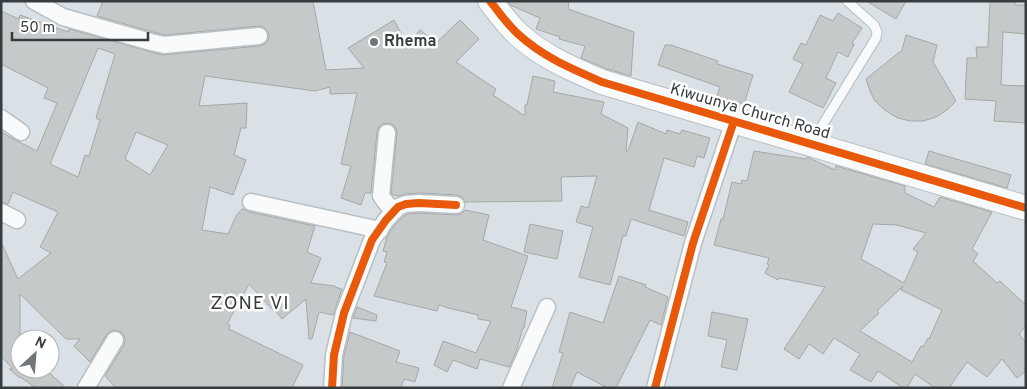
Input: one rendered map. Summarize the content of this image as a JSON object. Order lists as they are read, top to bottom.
{
  "streets": {
    "street": ["Kiwuunya Church Road"]
  },
  "districts": ["ZONE VI"],
  "places": ["Rhema"],
  "scale_bar": "50 m",
  "north": "top right"
}
